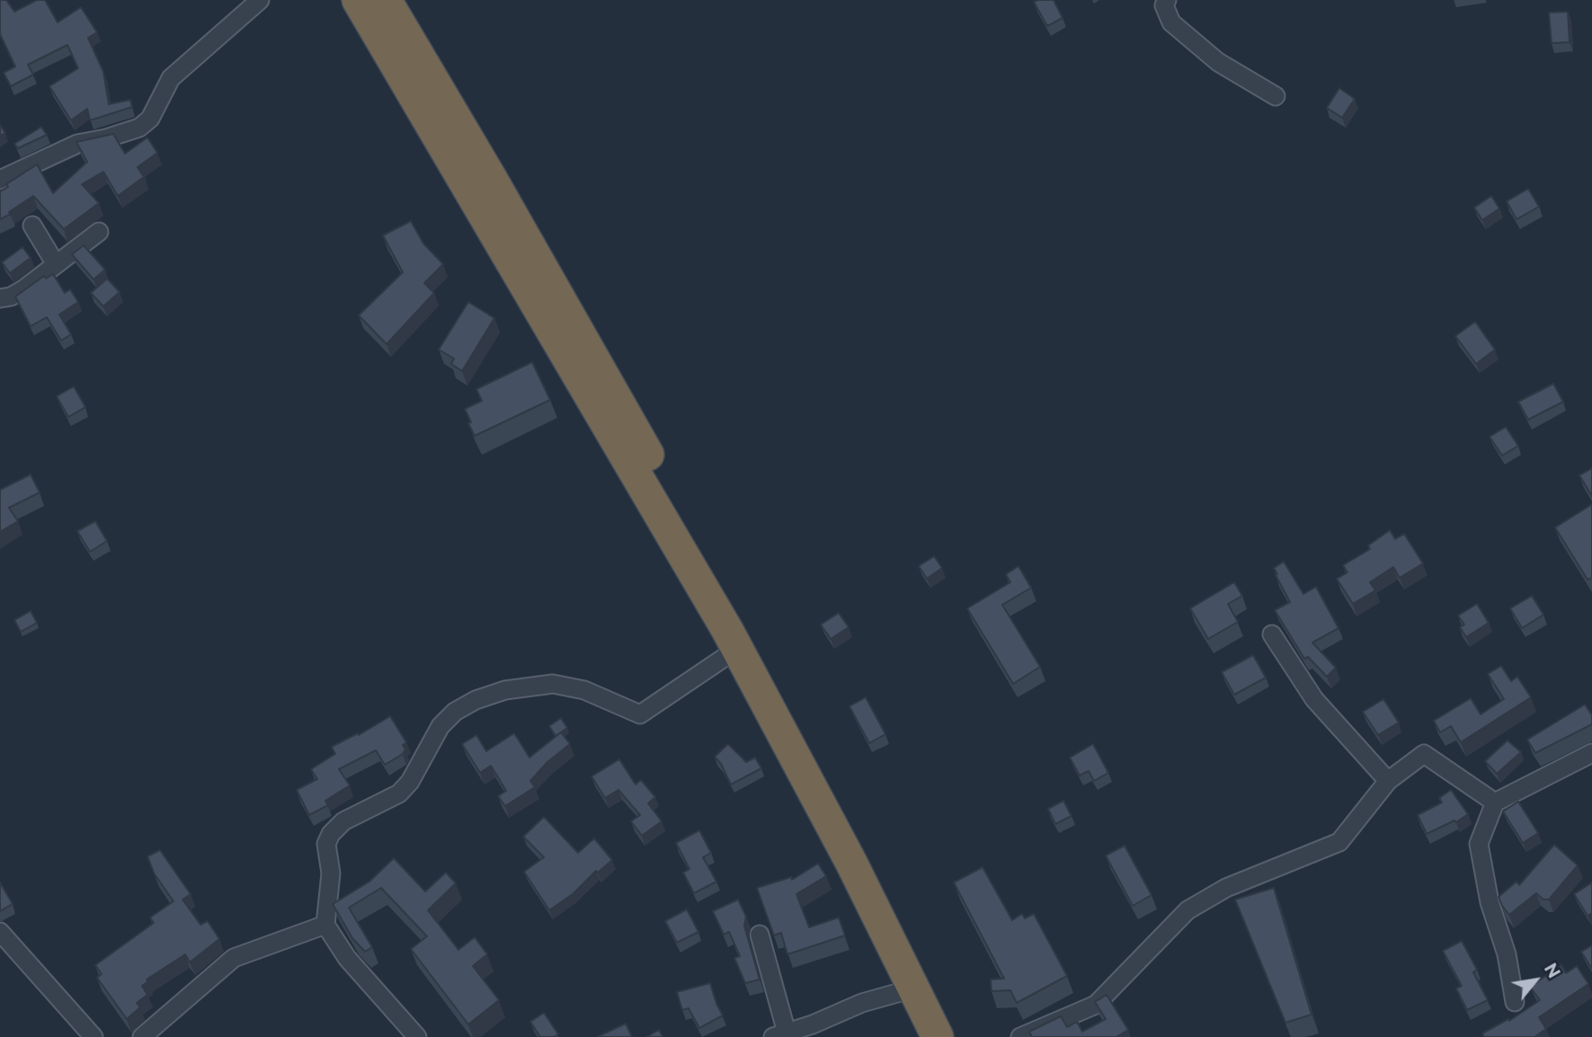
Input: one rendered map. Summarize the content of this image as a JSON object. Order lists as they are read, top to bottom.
{
  "north": "top right"
}
